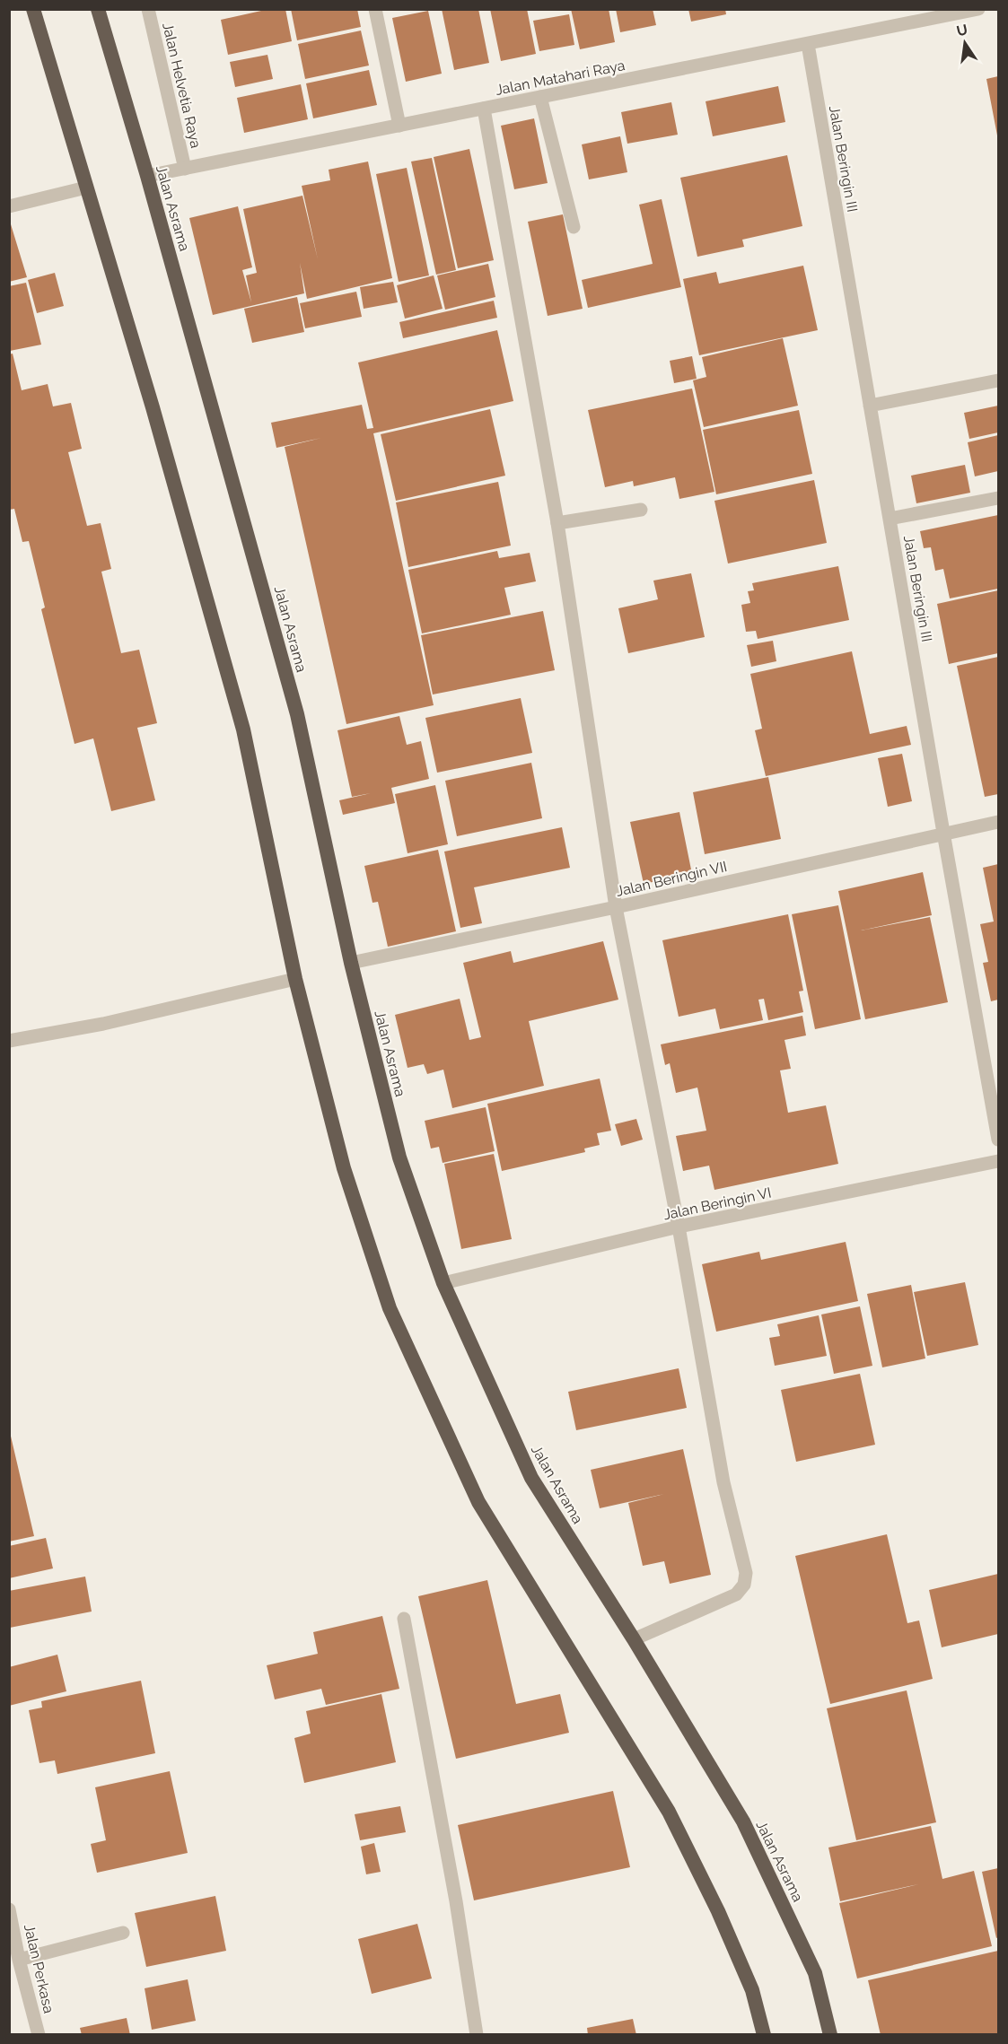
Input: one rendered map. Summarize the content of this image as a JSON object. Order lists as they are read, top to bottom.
{
  "streets": {
    "highway": ["Jalan Asrama"],
    "street": [
      "Jalan Matahari Raya",
      "Jalan Helvetia Raya",
      "Jalan Beringin III",
      "Jalan Beringin VII",
      "Jalan Beringin VI",
      "Jalan Perkasa"
    ]
  },
  "crossings": [
    ["Jalan Matahari Raya", "Jalan Helvetia Raya"],
    ["Jalan Matahari Raya", "Jalan Beringin III"],
    ["Jalan Matahari Raya", "Jalan Asrama"],
    ["Jalan Beringin III", "Jalan Beringin VII"],
    ["Jalan Asrama", "Jalan Beringin VII"],
    ["Jalan Asrama", "Jalan Beringin VI"]
  ],
  "north": "top"
}
